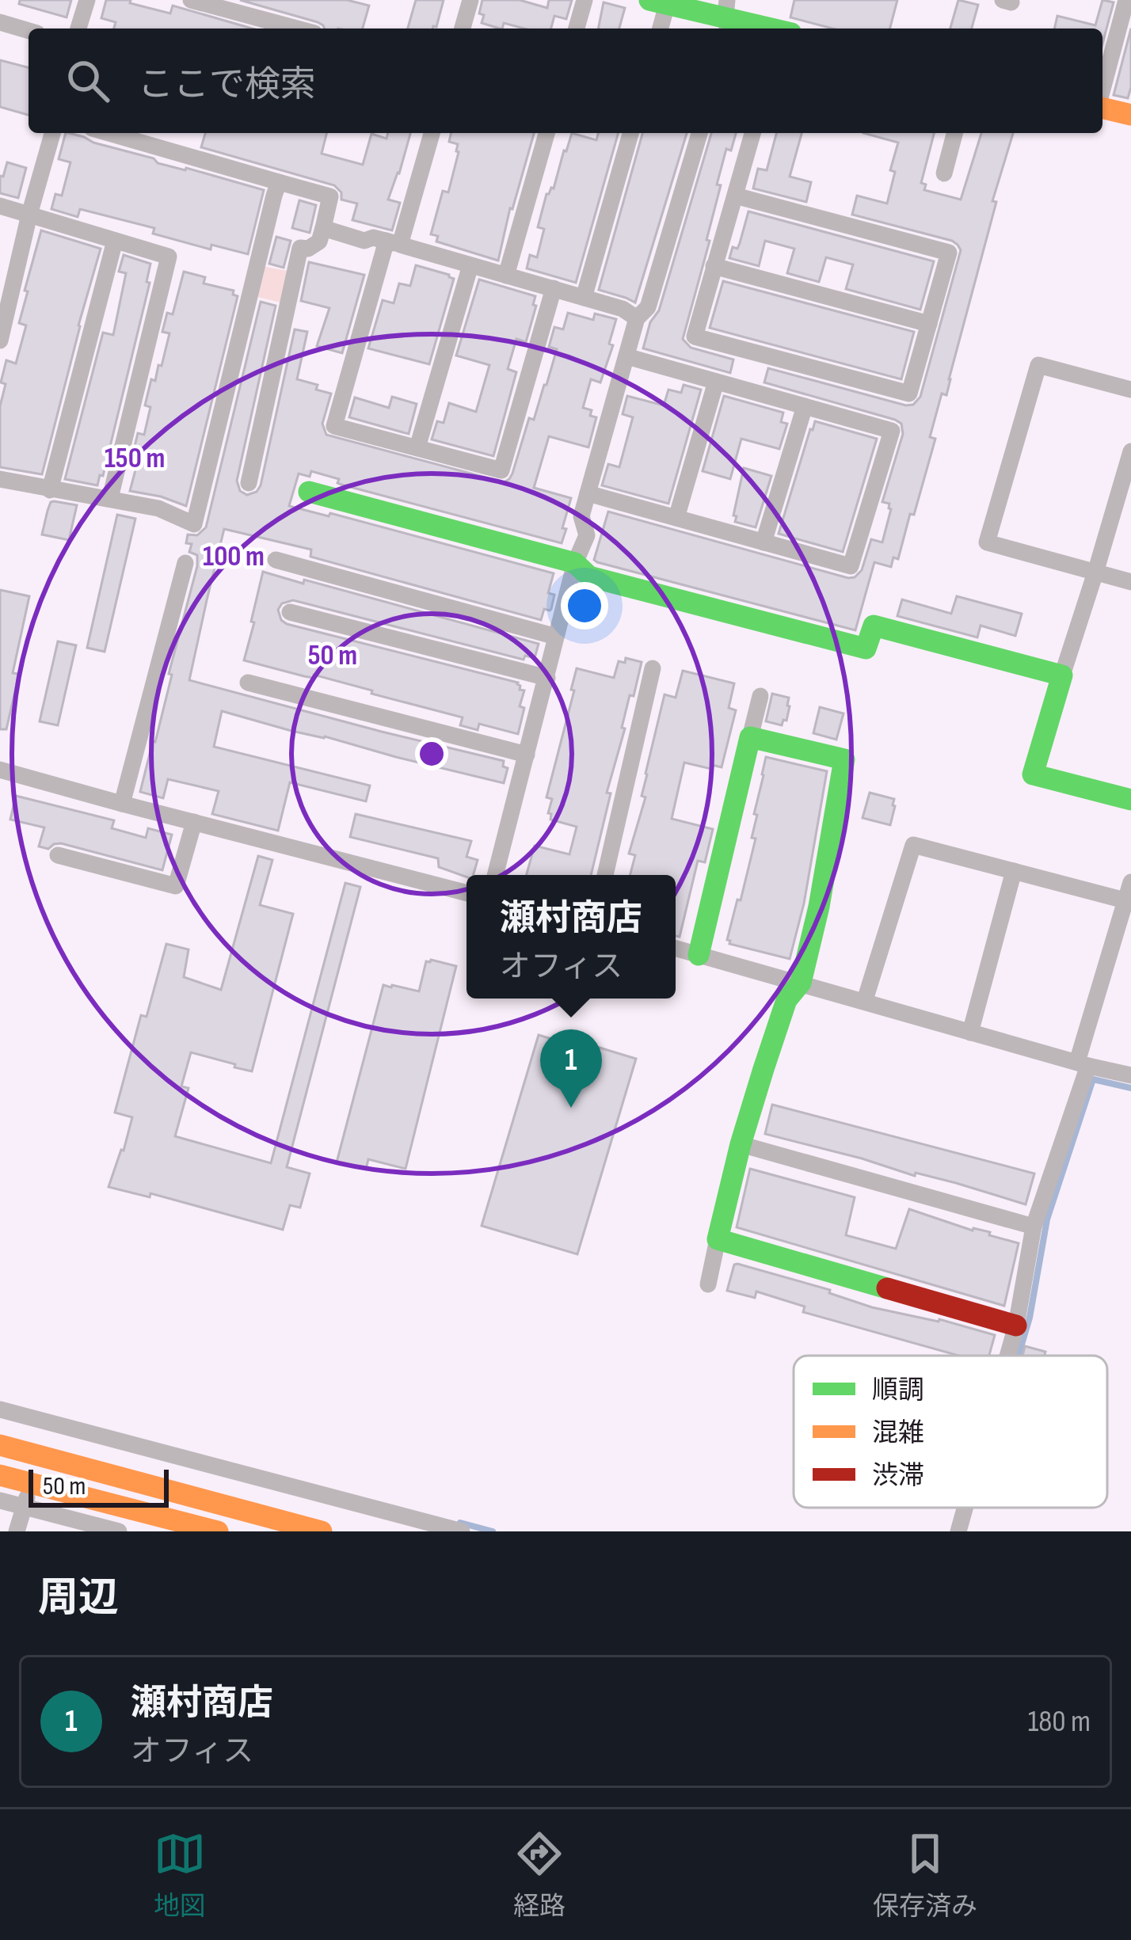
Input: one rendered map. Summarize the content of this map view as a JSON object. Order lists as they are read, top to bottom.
{
  "legend": ["順調", "混雑", "渋滞"],
  "scale_bar": "50 m",
  "page": {
    "search": "ここで検索",
    "popup": ["瀬村商店", "オフィス"],
    "pins": "1",
    "scale": "50 m",
    "heading": "周辺",
    "list": [
      {
        "mark": "1",
        "name": "瀬村商店",
        "note": "オフィス",
        "value": "180 m"
      }
    ],
    "nav": ["地図", "経路", "保存済み"]
  },
  "rings": ["150 m", "100 m", "50 m"]
}
